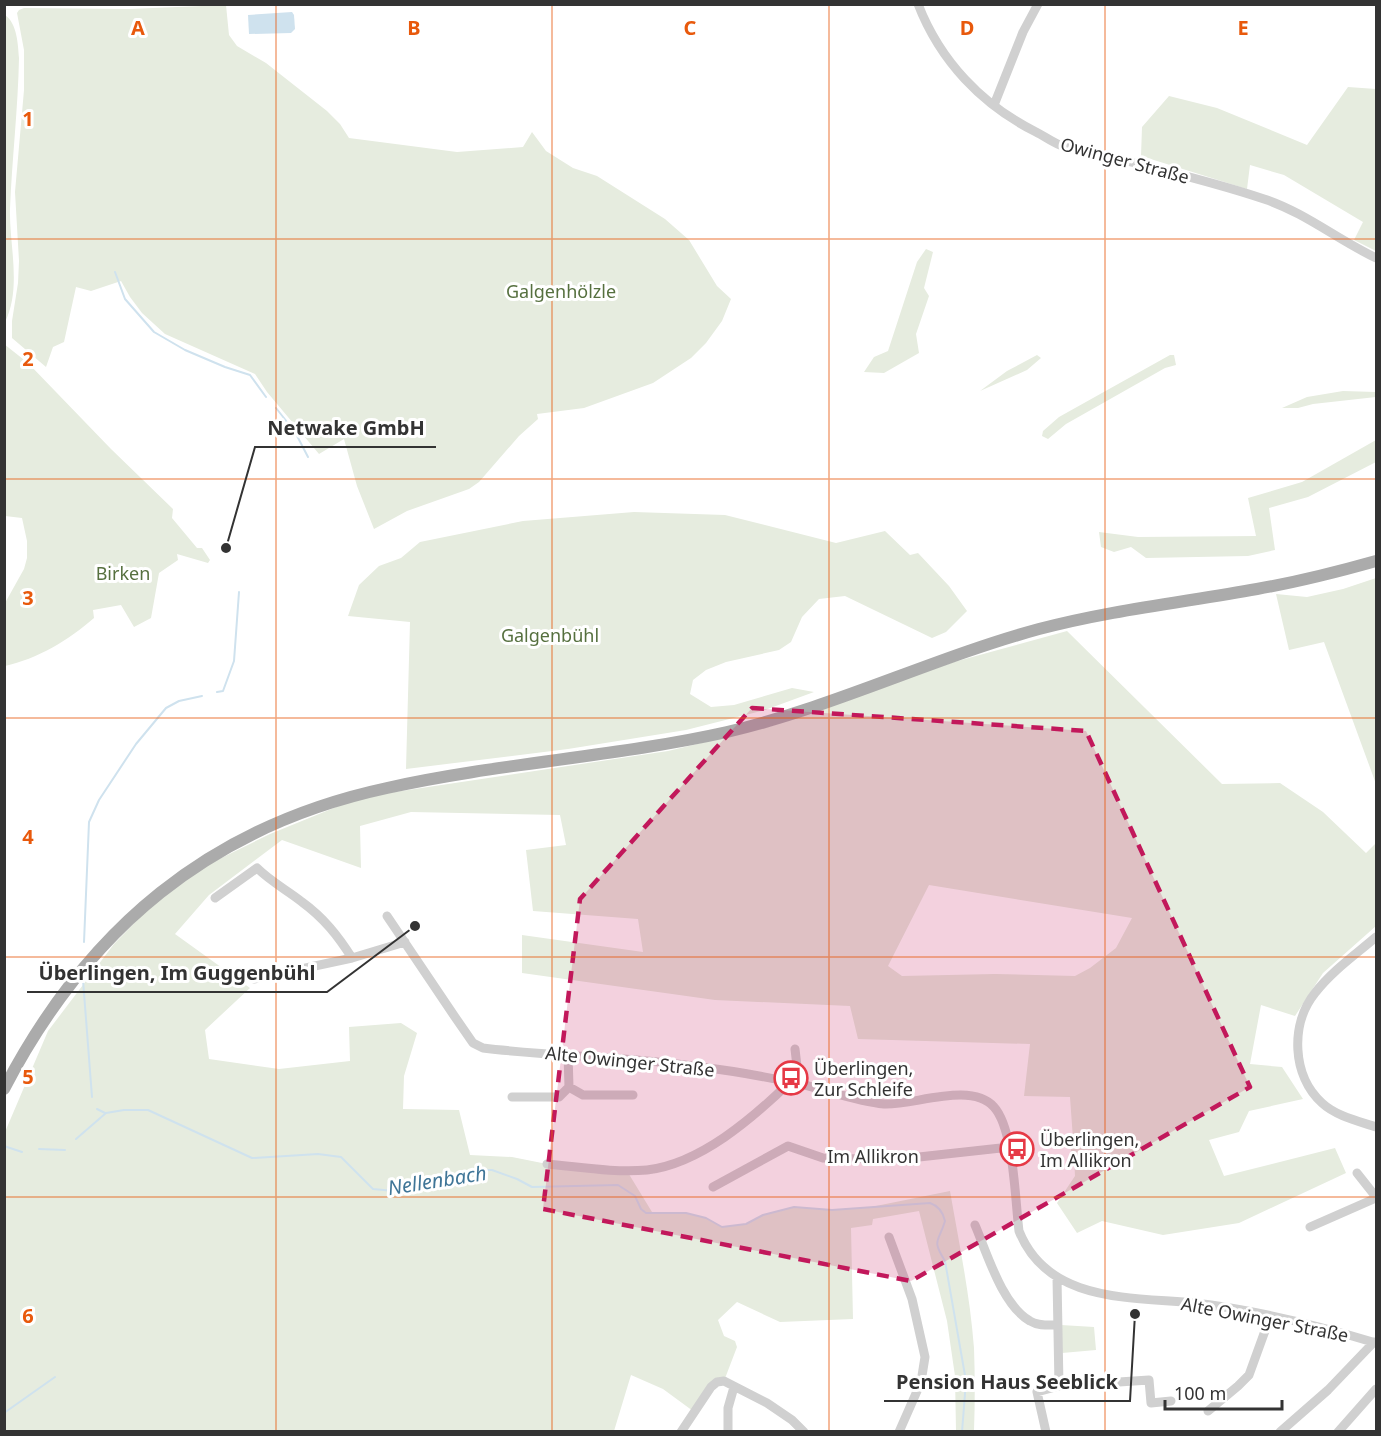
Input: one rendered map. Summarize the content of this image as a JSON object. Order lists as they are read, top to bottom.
{
  "streets": {
    "street": ["Owinger Straße", "Alte Owinger Straße", "Im Allikron"]
  },
  "crossings": [
    ["Alte Owinger Straße", "Im Allikron"]
  ],
  "water": ["Nellenbach"],
  "parks": ["Galgenhölzle", "Birken", "Galgenbühl"],
  "places": {
    "other": ["Netwake GmbH", "Überlingen, Im Guggenbühl", "Pension Haus Seeblick"],
    "bus stop": ["Überlingen, Zur Schleife", "Überlingen, Im Allikron"]
  },
  "scale_bar": "100 m",
  "grid": {
    "columns": [
      "A",
      "B",
      "C",
      "D",
      "E"
    ],
    "rows": [
      "1",
      "2",
      "3",
      "4",
      "5",
      "6"
    ]
  }
}
